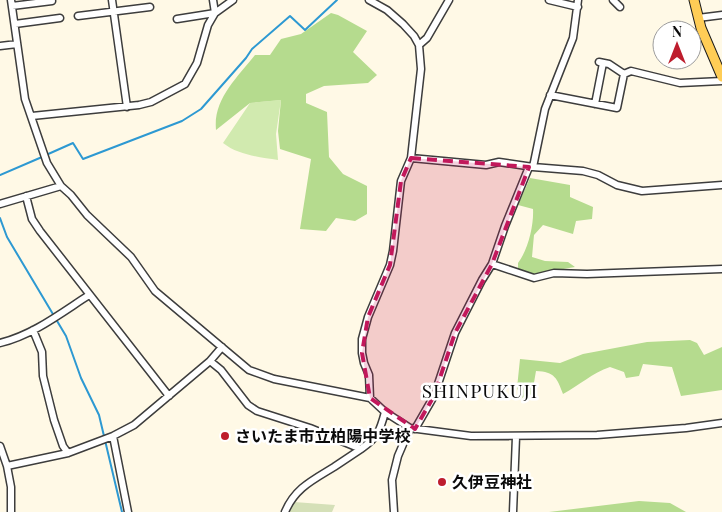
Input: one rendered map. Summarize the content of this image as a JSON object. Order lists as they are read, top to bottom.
{
  "districts": ["SHINPUKUJI"],
  "places": ["さいたま市立柏陽中学校", "久伊豆神社"],
  "north": "top"
}
